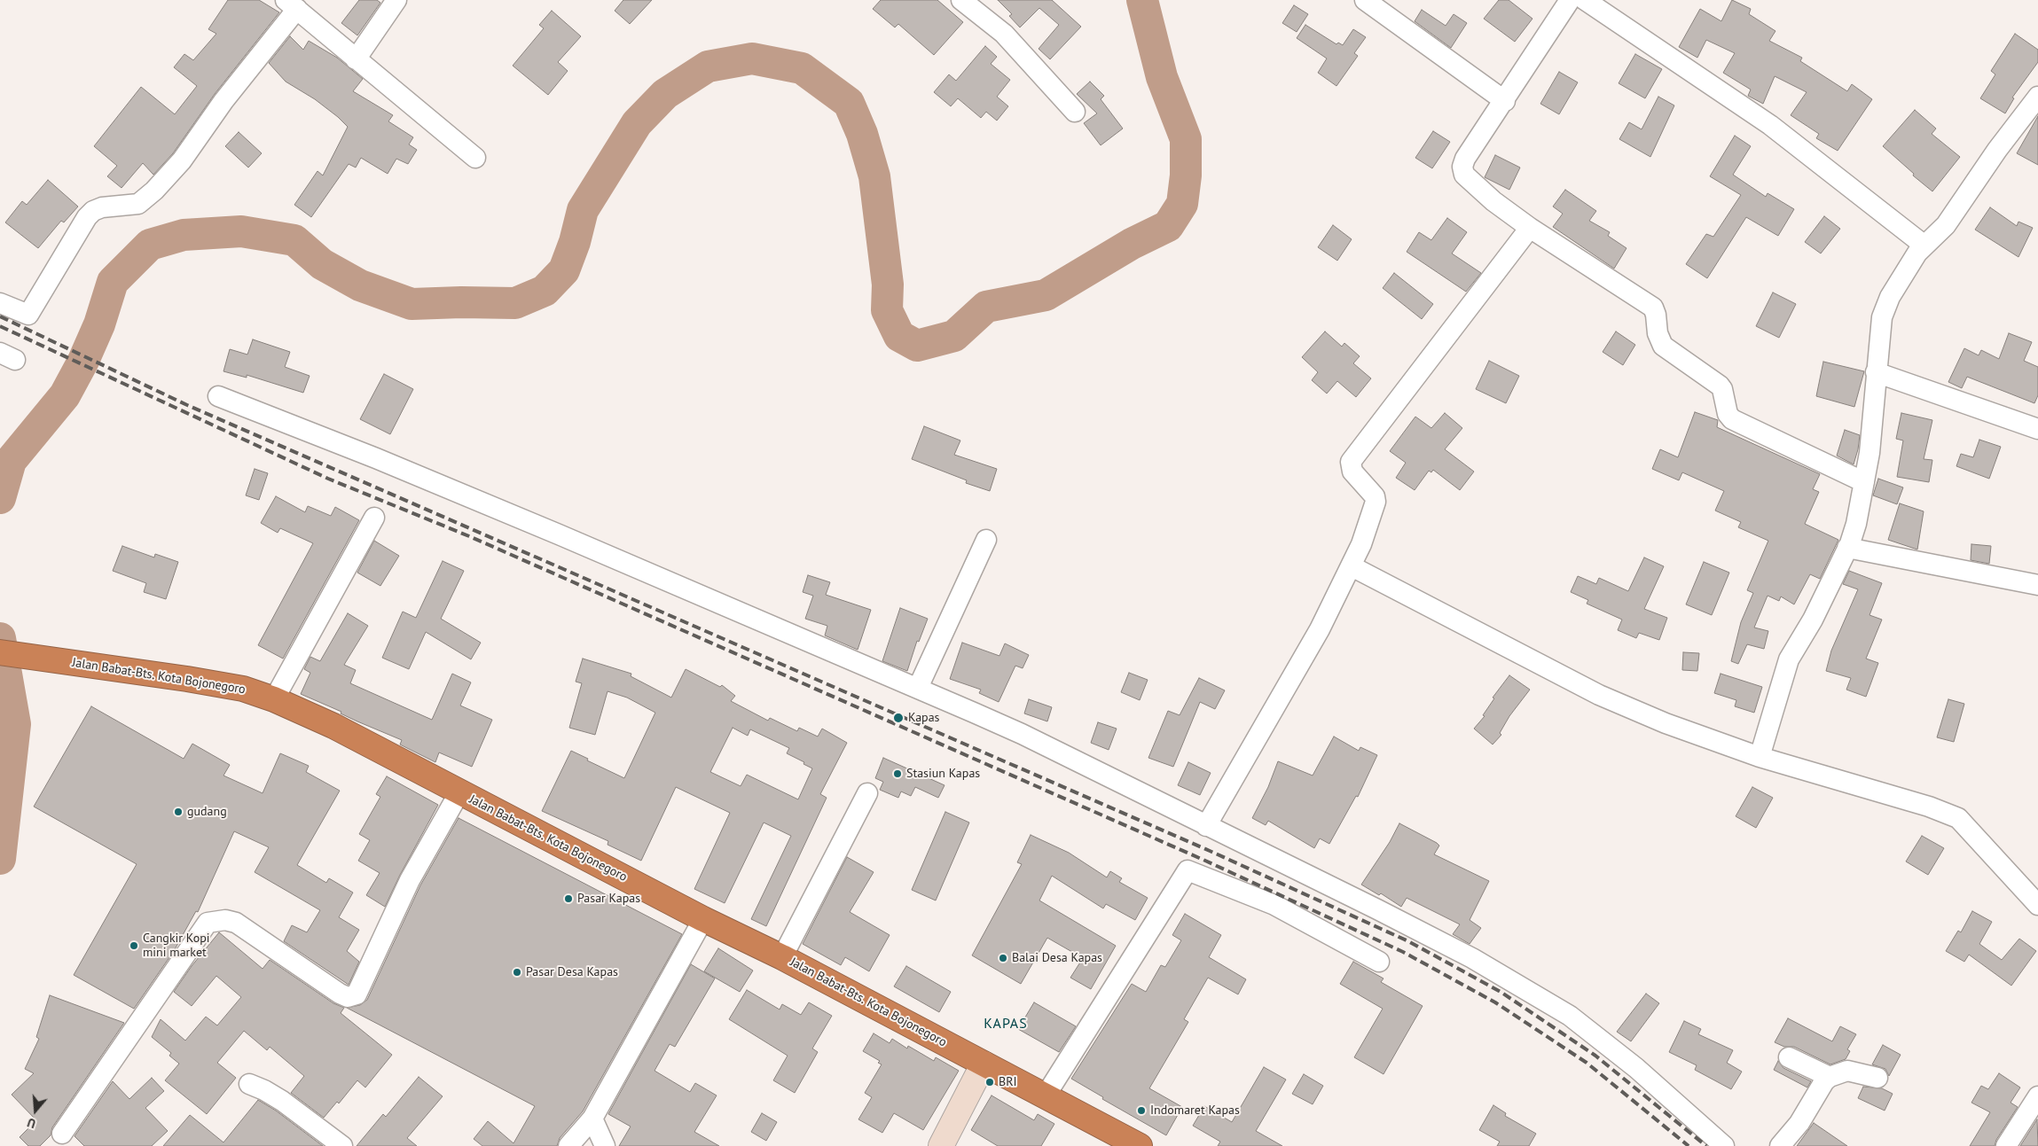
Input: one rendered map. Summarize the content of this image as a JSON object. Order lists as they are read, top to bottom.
{
  "streets": {
    "highway": ["Jalan Babat-Bts. Kota Bojonegoro"]
  },
  "districts": ["KAPAS"],
  "places": [
    "Kapas",
    "Stasiun Kapas",
    "gudang",
    "Pasar Kapas",
    "Cangkir Kopi mini market",
    "Balai Desa Kapas",
    "Pasar Desa Kapas",
    "BRI",
    "Indomaret Kapas"
  ],
  "north": "bottom"
}
